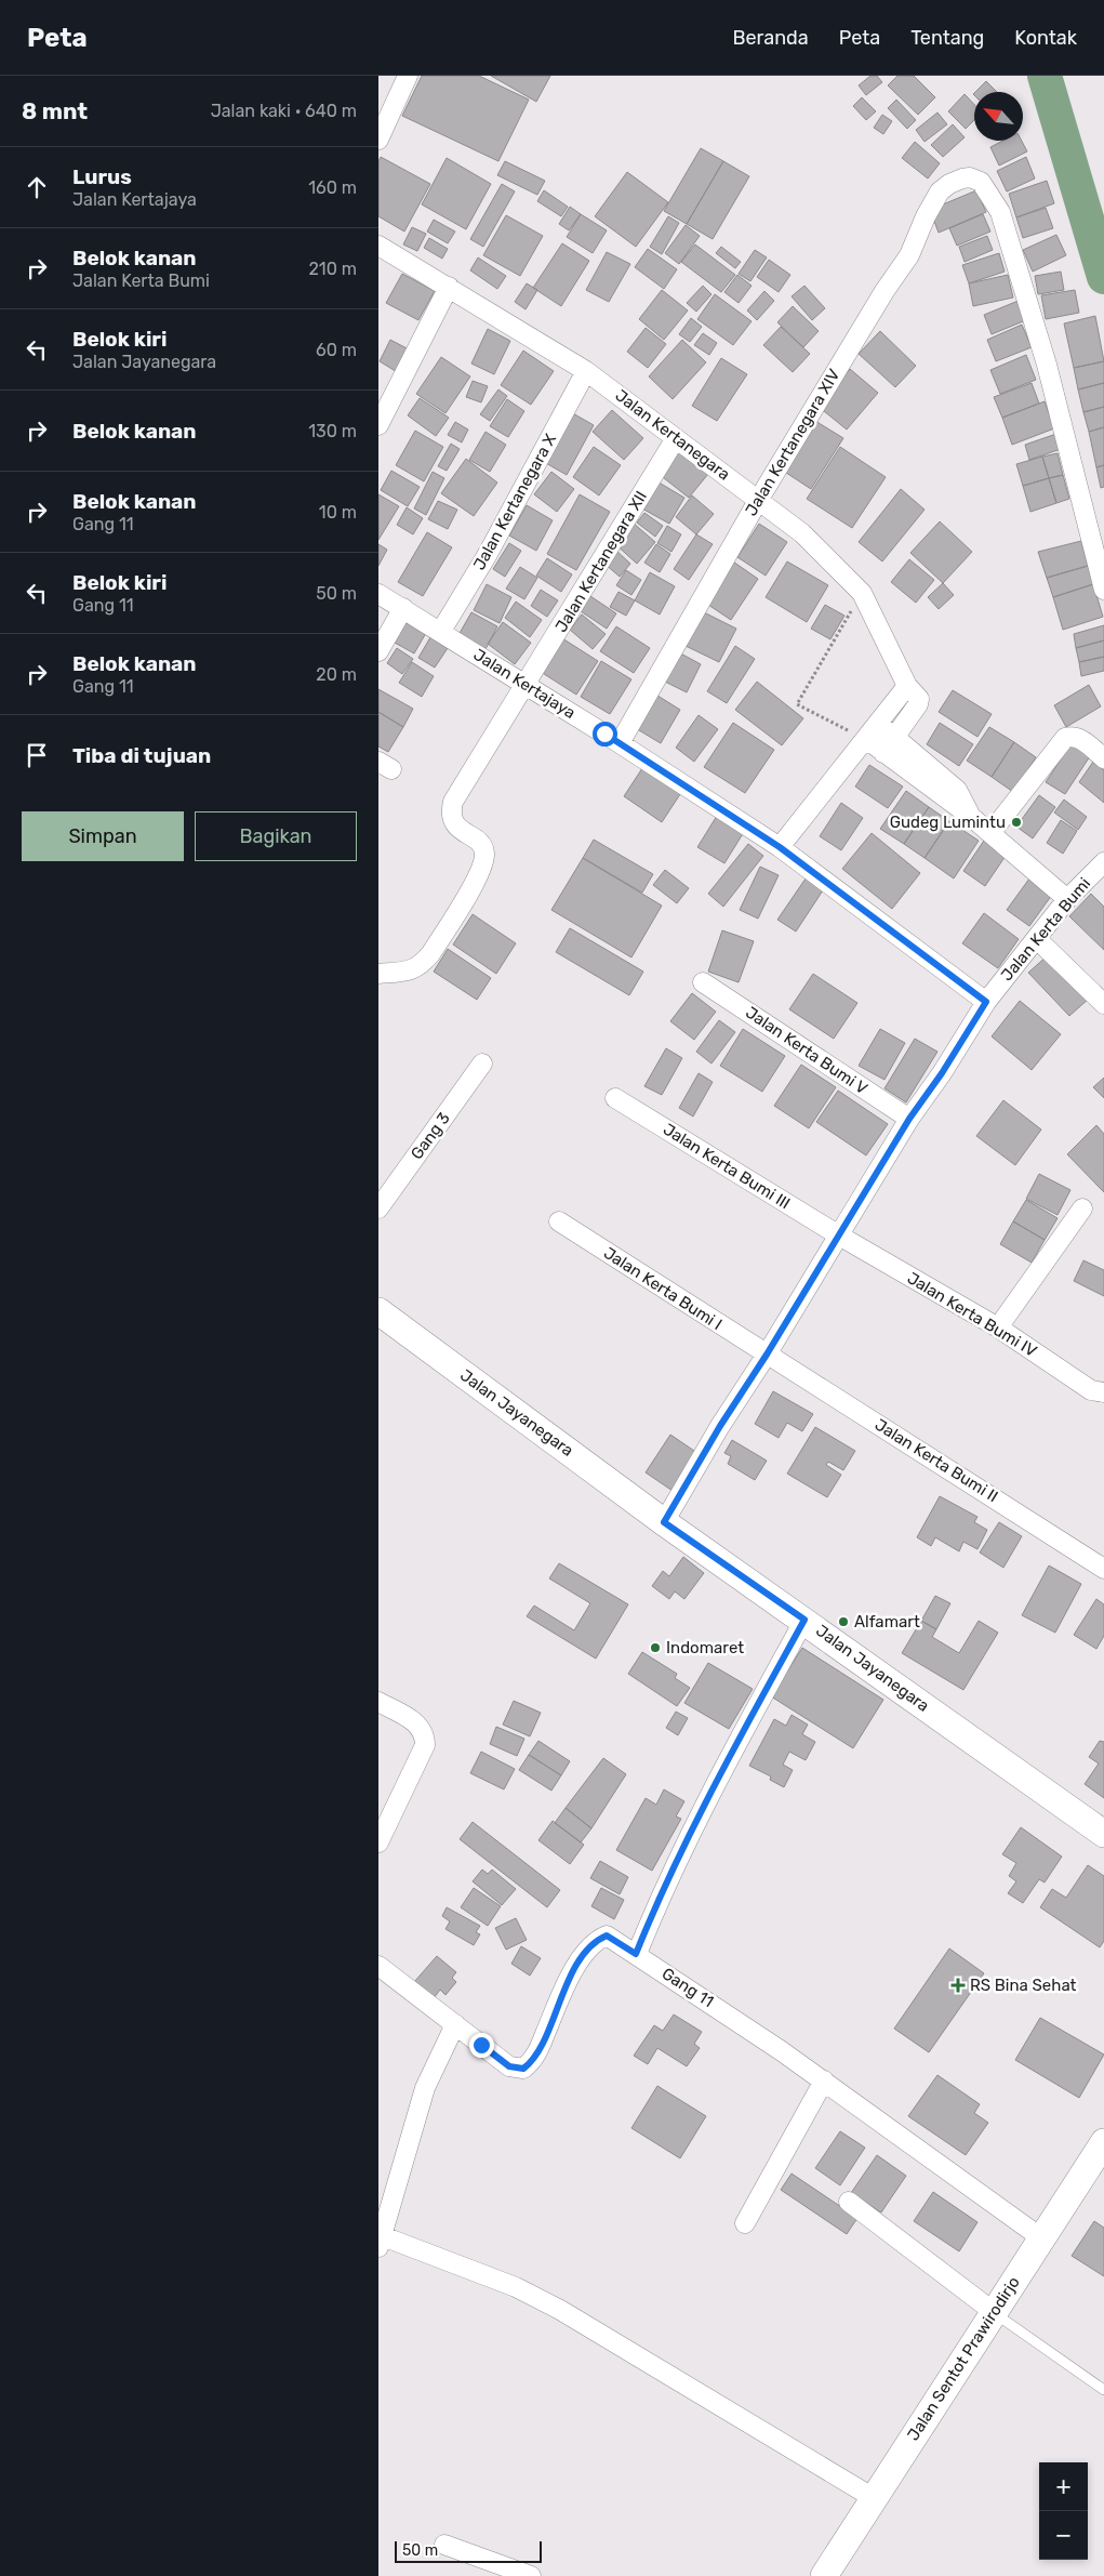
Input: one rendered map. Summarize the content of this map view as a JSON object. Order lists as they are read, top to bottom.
{
  "streets": {
    "street": [
      "Jalan Kertanegara",
      "Jalan Kertanegara XIV",
      "Jalan Kertanegara X",
      "Jalan Kertanegara XII",
      "Jalan Kertajaya",
      "Jalan Kerta Bumi",
      "Jalan Kerta Bumi V",
      "Gang 3",
      "Jalan Kerta Bumi III",
      "Jalan Kerta Bumi I",
      "Jalan Kerta Bumi IV",
      "Jalan Jayanegara",
      "Jalan Kerta Bumi II",
      "Gang 11",
      "Jalan Sentot Prawirodirjo"
    ]
  },
  "crossings": [
    ["Jalan Kertanegara", "Jalan Kertanegara XIV"],
    ["Jalan Kertanegara", "Jalan Kertanegara X"],
    ["Jalan Kertanegara", "Jalan Kertanegara XII"],
    ["Jalan Kertanegara XIV", "Jalan Kertajaya"],
    ["Jalan Kertanegara X", "Jalan Kertajaya"],
    ["Jalan Kertanegara XII", "Jalan Kertajaya"],
    ["Jalan Kertajaya", "Jalan Kerta Bumi"],
    ["Jalan Kerta Bumi", "Jalan Kerta Bumi V"],
    ["Jalan Kerta Bumi", "Jalan Kerta Bumi III"],
    ["Jalan Kerta Bumi", "Jalan Kerta Bumi I"],
    ["Jalan Kerta Bumi", "Jalan Kerta Bumi IV"],
    ["Jalan Kerta Bumi", "Jalan Jayanegara"],
    ["Jalan Kerta Bumi", "Jalan Kerta Bumi II"],
    ["Jalan Kerta Bumi III", "Jalan Kerta Bumi IV"],
    ["Jalan Kerta Bumi I", "Jalan Kerta Bumi II"],
    ["Gang 11", "Jalan Sentot Prawirodirjo"]
  ],
  "places": {
    "other": ["Gudeg Lumintu", "Alfamart", "Indomaret"],
    "health": ["RS Bina Sehat"]
  },
  "scale_bar": "50 m",
  "north": "top left",
  "page": {
    "header": "Peta",
    "nav": [
      "Beranda",
      "Peta",
      "Tentang",
      "Kontak"
    ],
    "heading": ["8 mnt", "Jalan kaki · 640 m"],
    "list": [
      ["Lurus", "Jalan Kertajaya", "160 m"],
      ["Belok kanan", "Jalan Kerta Bumi", "210 m"],
      ["Belok kiri", "Jalan Jayanegara", "60 m"],
      ["Belok kanan", "130 m"],
      ["Belok kanan", "Gang 11", "10 m"],
      ["Belok kiri", "Gang 11", "50 m"],
      ["Belok kanan", "Gang 11", "20 m"],
      "Tiba di tujuan"
    ],
    "buttons": ["Simpan", "Bagikan"],
    "map_buttons": ["+", "−"],
    "scale": "50 m"
  }
}
